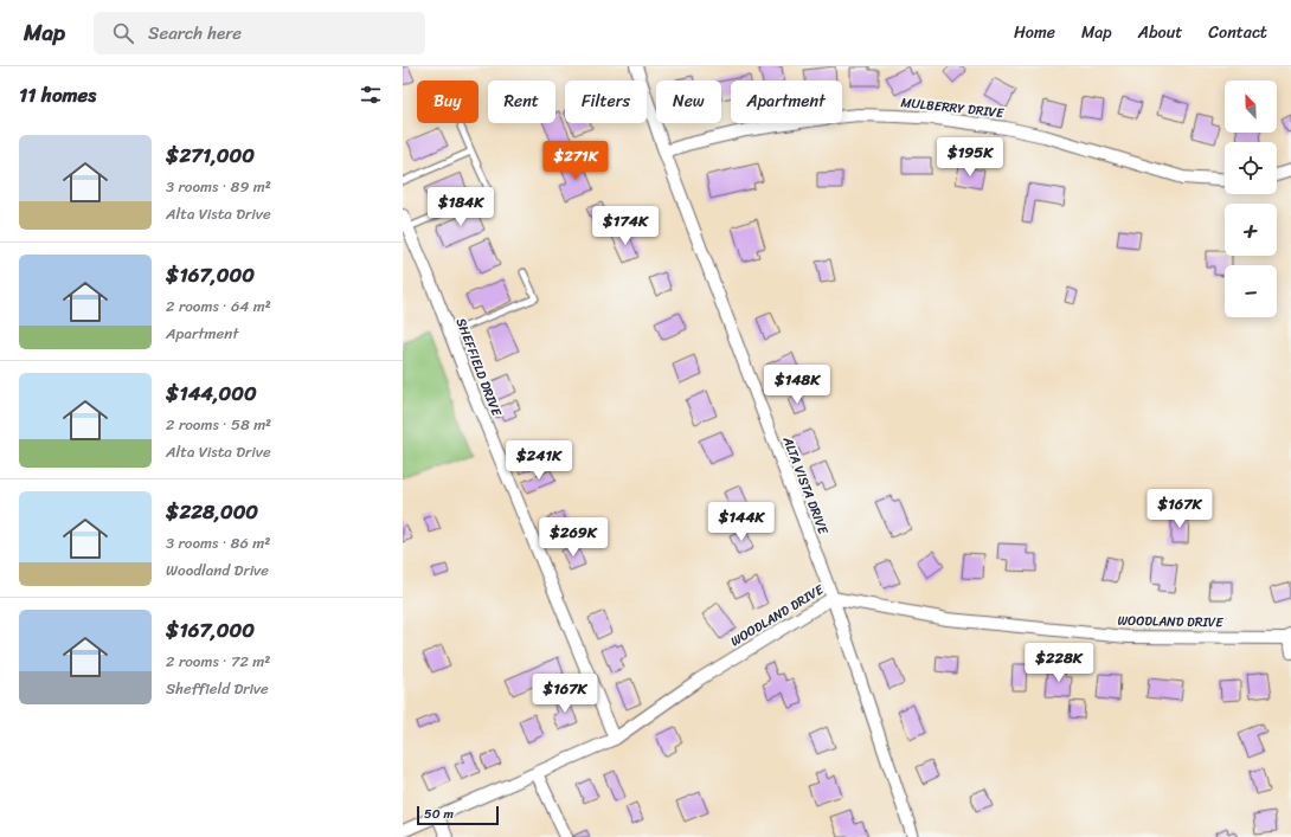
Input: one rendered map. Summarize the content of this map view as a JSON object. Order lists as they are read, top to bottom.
{
  "streets": {
    "street": [
      "MULBERRY DRIVE",
      "SHEFFIELD DRIVE",
      "ALTA VISTA DRIVE",
      "WOODLAND DRIVE"
    ]
  },
  "crossings": [
    ["MULBERRY DRIVE", "ALTA VISTA DRIVE"],
    ["SHEFFIELD DRIVE", "WOODLAND DRIVE"],
    ["ALTA VISTA DRIVE", "WOODLAND DRIVE"]
  ],
  "scale_bar": "50 m",
  "north": "top left",
  "page": {
    "header": "Map",
    "search": "Search here",
    "nav": [
      "Home",
      "Map",
      "About",
      "Contact"
    ],
    "heading": "11 homes",
    "map_buttons": ["+", "−"],
    "chip": [
      "Buy",
      "Rent",
      "Filters",
      "New",
      "Apartment"
    ],
    "list": [
      {
        "name": "$271,000",
        "note": "3 rooms · 89 m² · Alta Vista Drive"
      },
      {
        "name": "$167,000",
        "note": "2 rooms · 64 m² · Apartment"
      },
      {
        "name": "$144,000",
        "note": "2 rooms · 58 m² · Alta Vista Drive"
      },
      {
        "name": "$228,000",
        "note": "3 rooms · 86 m² · Woodland Drive"
      },
      {
        "name": "$167,000",
        "note": "2 rooms · 72 m² · Sheffield Drive"
      }
    ],
    "price": [
      "$195K",
      "$271K",
      "$184K",
      "$174K",
      "$148K",
      "$241K",
      "$167K",
      "$144K",
      "$269K",
      "$228K",
      "$167K"
    ],
    "scale": "50 m"
  }
}
